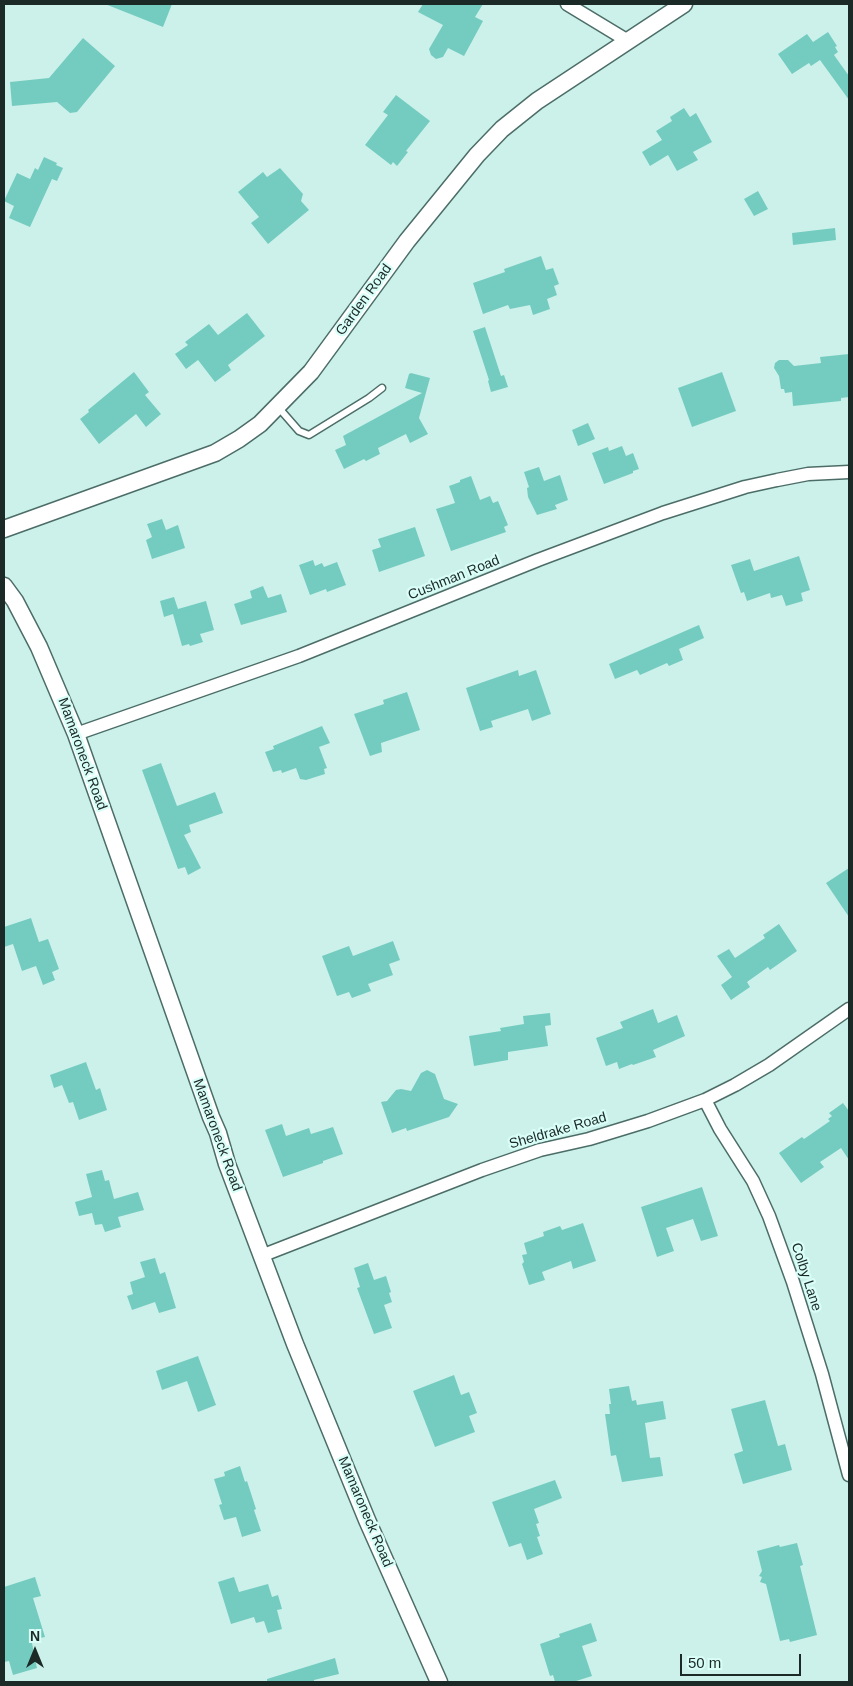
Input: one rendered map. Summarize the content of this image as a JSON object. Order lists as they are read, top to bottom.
{
  "streets": {
    "street": [
      "Garden Road",
      "Cushman Road",
      "Mamaroneck Road",
      "Sheldrake Road",
      "Colby Lane"
    ]
  },
  "crossings": [
    ["Cushman Road", "Mamaroneck Road"],
    ["Mamaroneck Road", "Sheldrake Road"],
    ["Sheldrake Road", "Colby Lane"]
  ],
  "scale_bar": "50 m",
  "north": "top"
}
